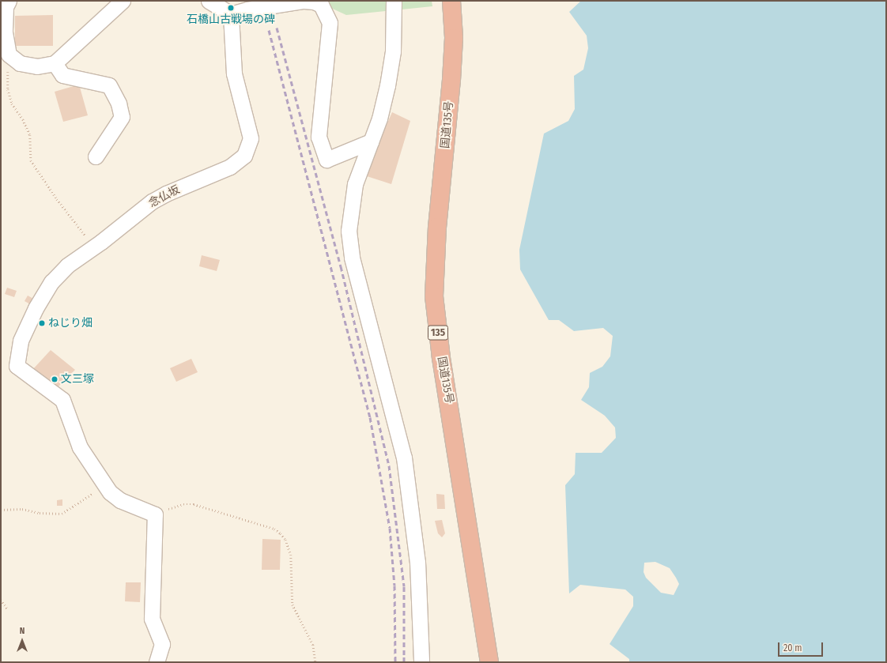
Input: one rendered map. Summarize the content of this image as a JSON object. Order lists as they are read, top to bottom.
{
  "streets": {
    "highway": ["国道135号", "135"],
    "street": ["念仏坂"]
  },
  "places": ["石橋山古戦場の碑", "ねじり畑", "文三塚"],
  "scale_bar": "20 m",
  "north": "top"
}
